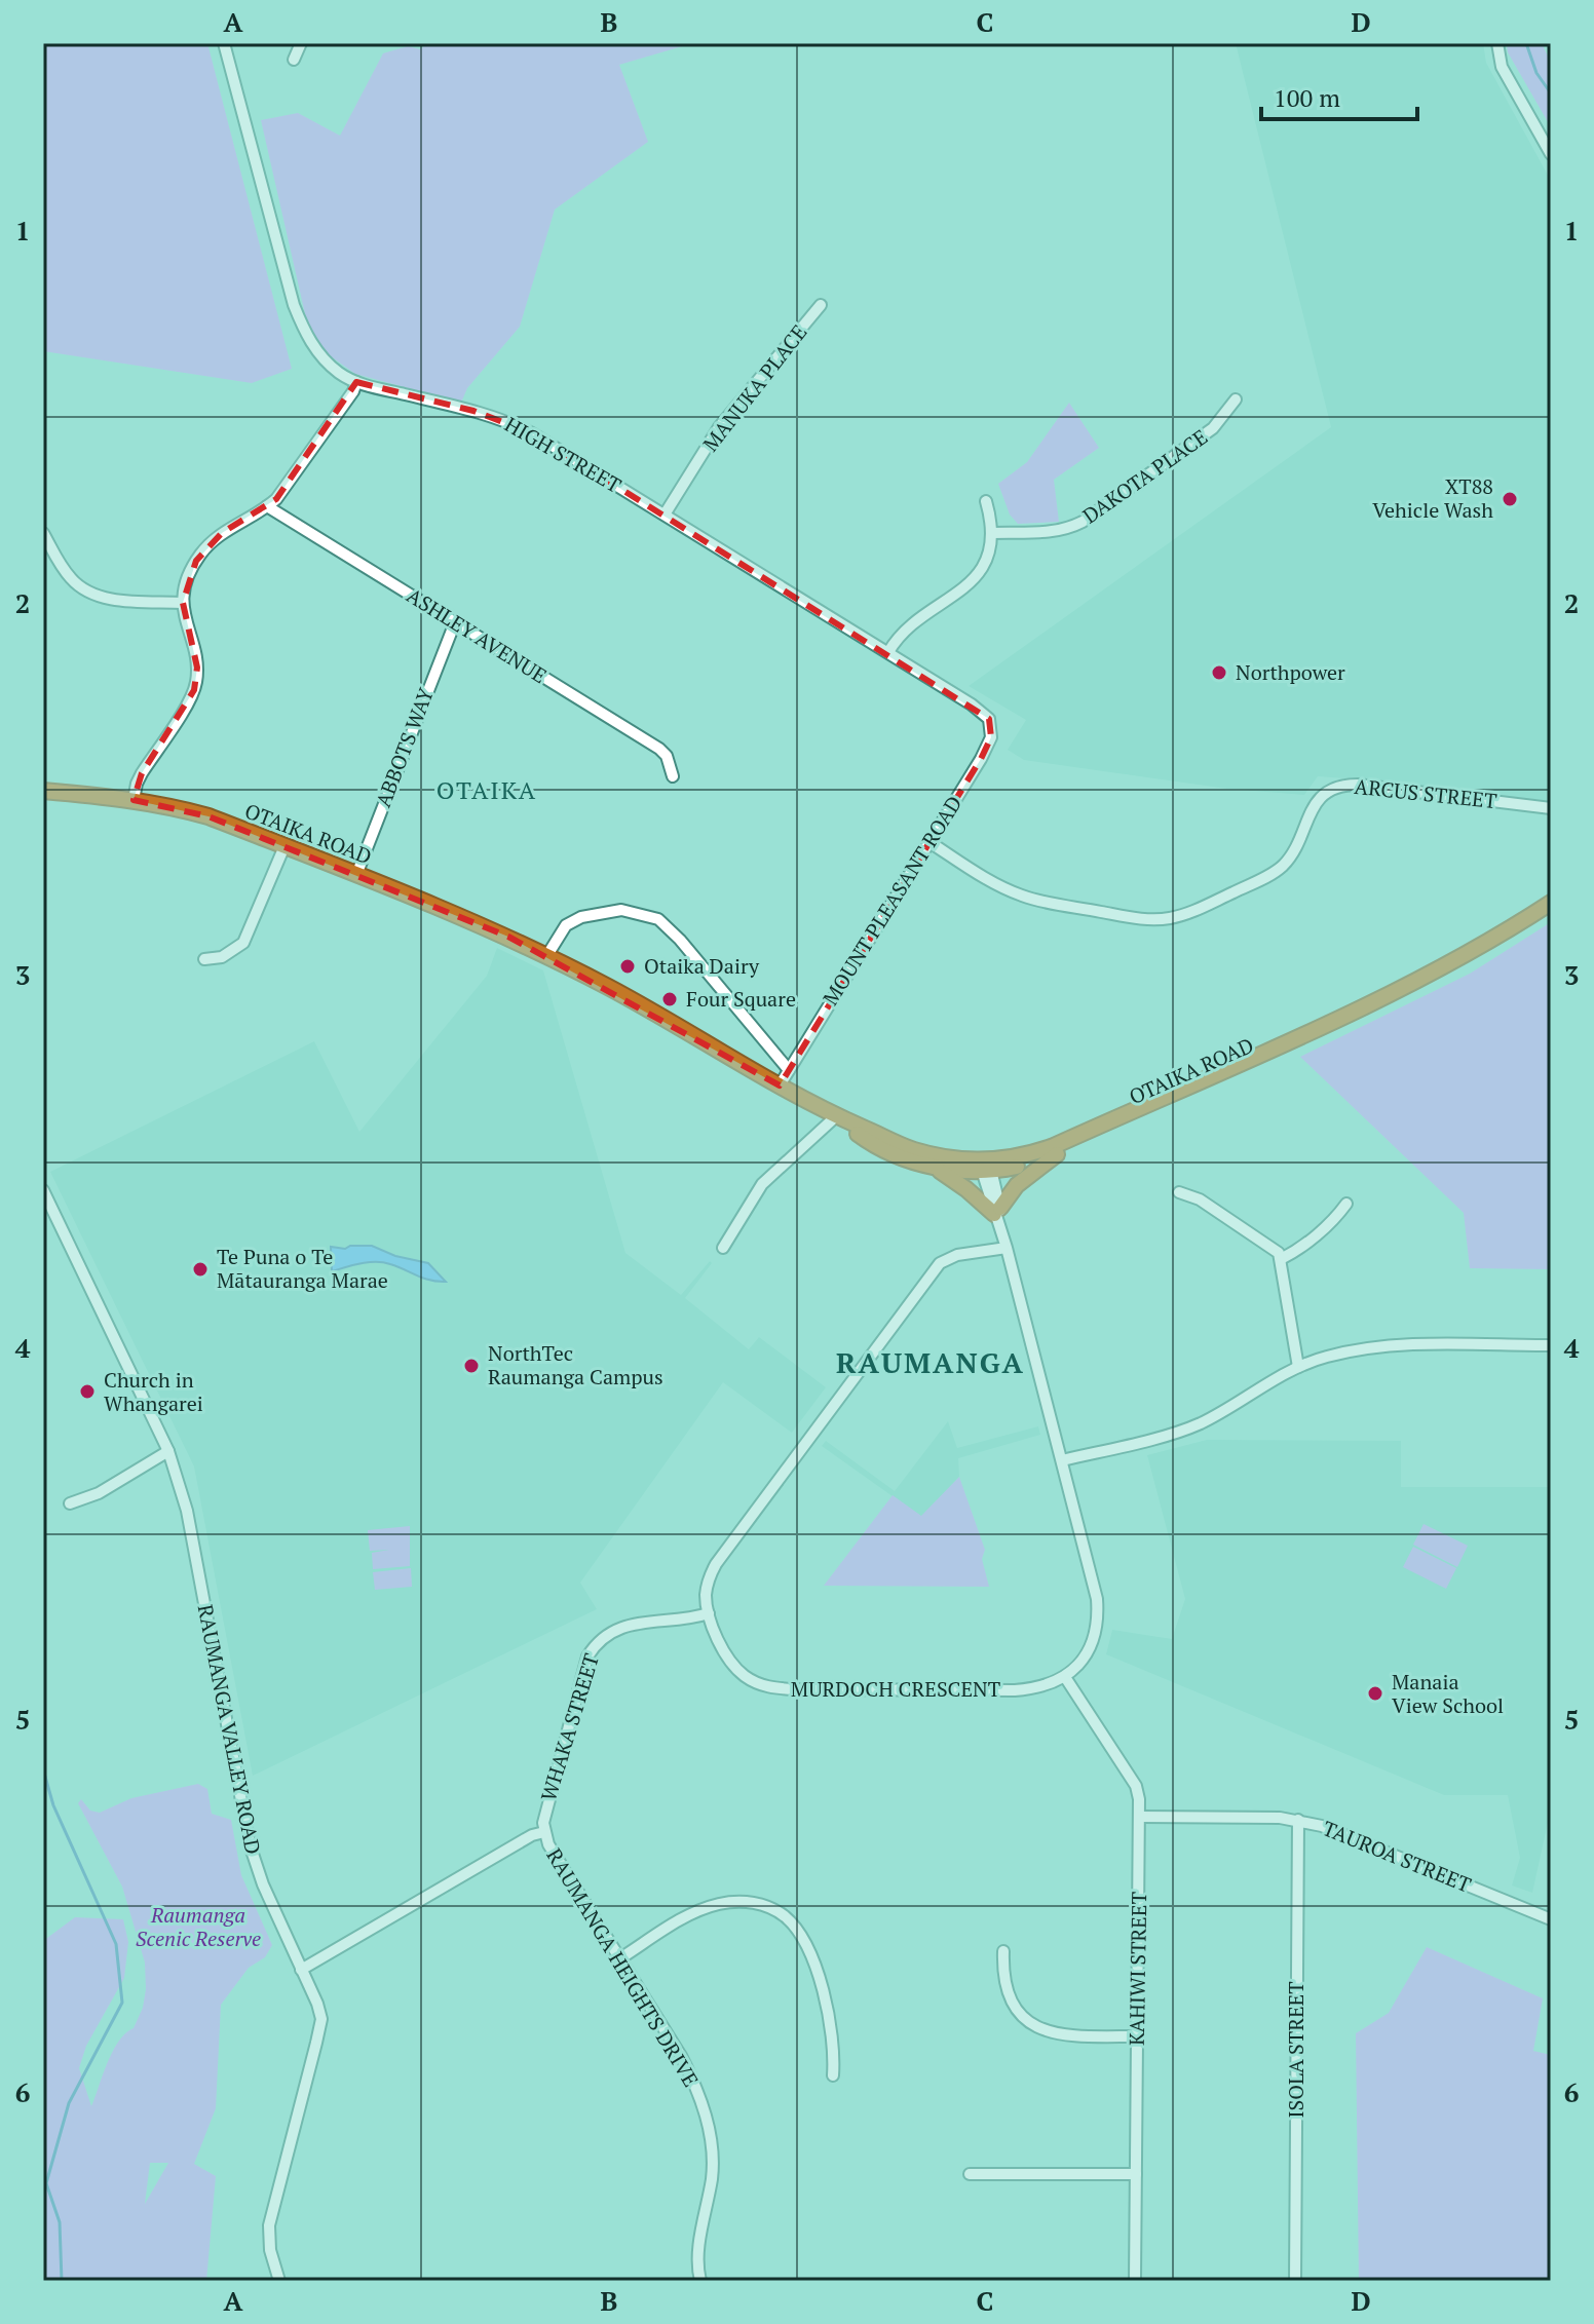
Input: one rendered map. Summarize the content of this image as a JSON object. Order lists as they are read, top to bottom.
{
  "streets": {
    "highway": ["OTAIKA ROAD"],
    "street": [
      "MANUKA PLACE",
      "HIGH STREET",
      "DAKOTA PLACE",
      "ASHLEY AVENUE",
      "ABBOTS WAY",
      "ARCUS STREET",
      "MOUNT PLEASANT ROAD",
      "MURDOCH CRESCENT",
      "WHAKA STREET",
      "RAUMANGA VALLEY ROAD",
      "TAUROA STREET",
      "RAUMANGA HEIGHTS DRIVE",
      "KAHIWI STREET",
      "ISOLA STREET"
    ]
  },
  "crossings": [
    ["MANUKA PLACE", "HIGH STREET"],
    ["HIGH STREET", "MOUNT PLEASANT ROAD"],
    ["ASHLEY AVENUE", "ABBOTS WAY"],
    ["ABBOTS WAY", "OTAIKA ROAD"],
    ["ARCUS STREET", "MOUNT PLEASANT ROAD"],
    ["OTAIKA ROAD", "MOUNT PLEASANT ROAD"],
    ["MURDOCH CRESCENT", "WHAKA STREET"],
    ["MURDOCH CRESCENT", "KAHIWI STREET"],
    ["WHAKA STREET", "RAUMANGA HEIGHTS DRIVE"],
    ["RAUMANGA VALLEY ROAD", "RAUMANGA HEIGHTS DRIVE"],
    ["TAUROA STREET", "KAHIWI STREET"],
    ["TAUROA STREET", "ISOLA STREET"]
  ],
  "districts": ["OTAIKA", "RAUMANGA"],
  "parks": ["Raumanga Scenic Reserve"],
  "places": [
    "XT88 Vehicle Wash",
    "Northpower",
    "Otaika Dairy",
    "Four Square",
    "Te Puna o Te Mātauranga Marae",
    "NorthTec Raumanga Campus",
    "Church in Whangarei",
    "Manaia View School"
  ],
  "scale_bar": "100 m",
  "grid": {
    "columns": [
      "A",
      "B",
      "C",
      "D"
    ],
    "rows": [
      "1",
      "2",
      "3",
      "4",
      "5",
      "6"
    ]
  }
}
